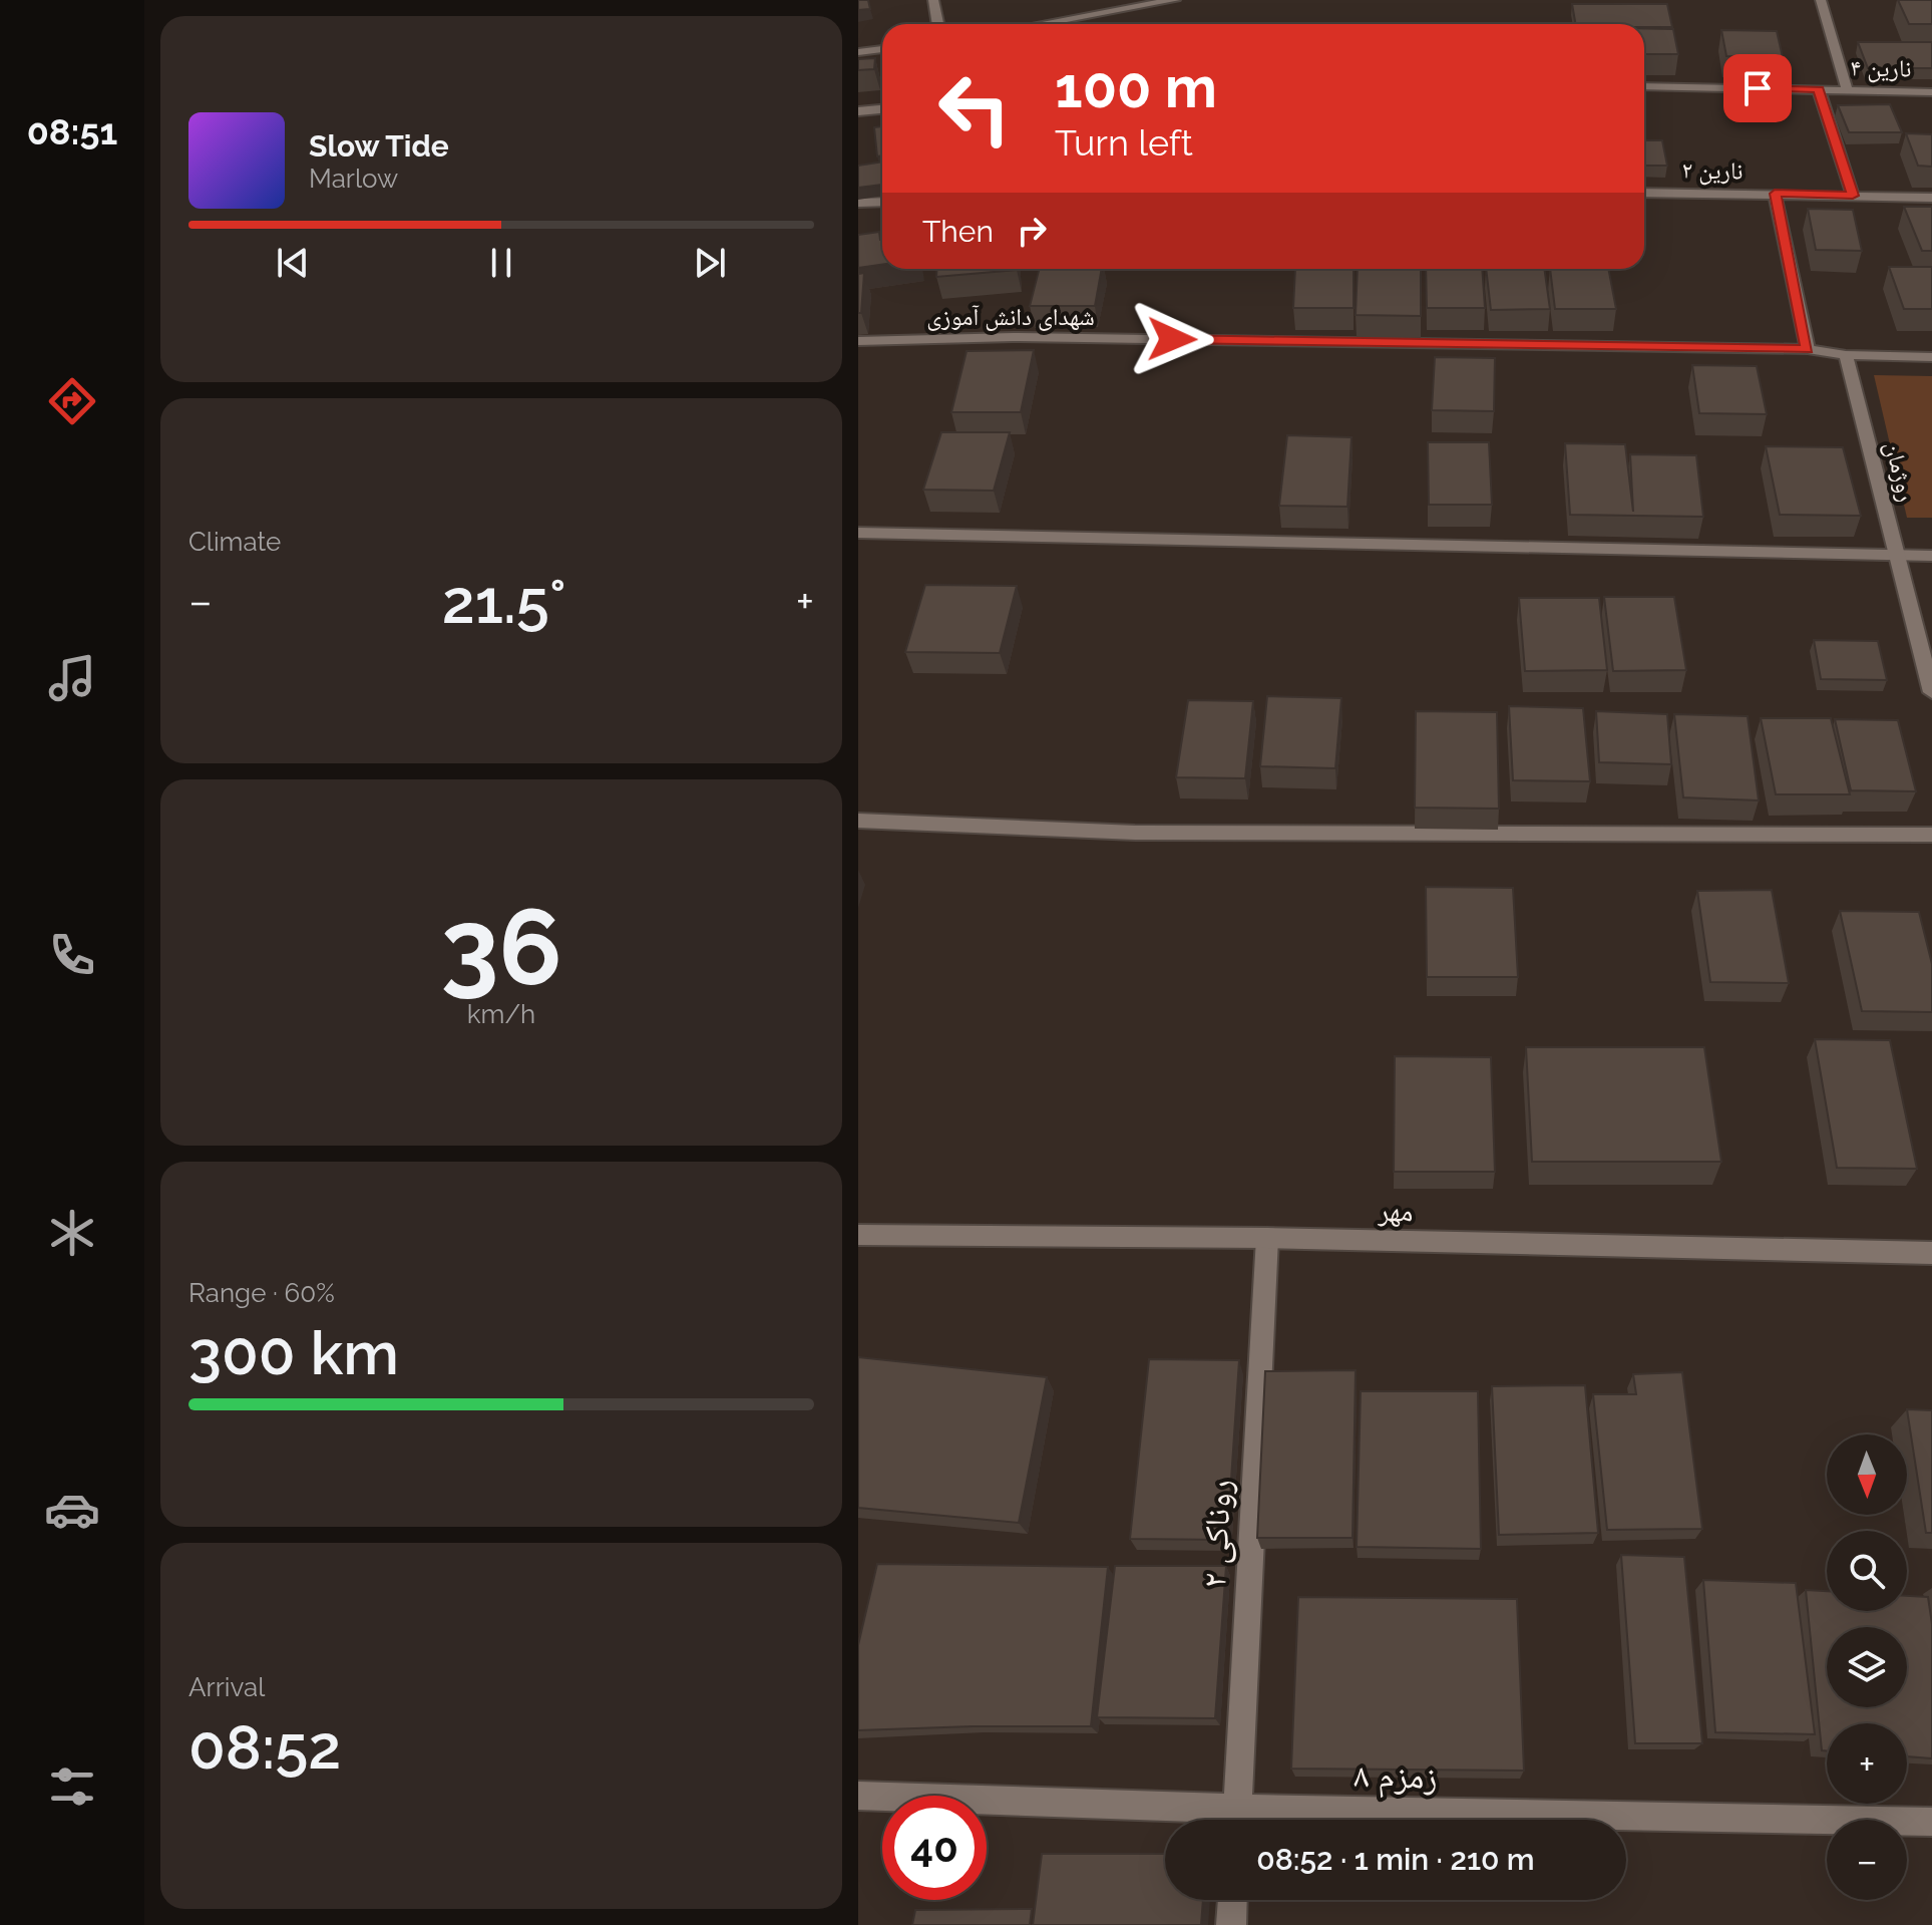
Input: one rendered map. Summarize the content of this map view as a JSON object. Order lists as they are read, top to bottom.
{
  "streets": {
    "street": [
      "نارین ۴",
      "نارین ۲",
      "شهدای دانش آموزی",
      "روژمان",
      "مهر",
      "روناکی ۲",
      "زمزم ۸"
    ]
  },
  "crossings": [
    ["شهدای دانش آموزی", "روژمان"],
    ["مهر", "روناکی ۲"]
  ],
  "north": "bottom",
  "page": {
    "tabs": "08:51",
    "turn": ["100 m", "Turn left"],
    "song": ["Slow Tide", "Marlow"],
    "then": "Then",
    "tile": [
      "Climate",
      ["36", "km/h"],
      ["Range · 60%", "300 km"],
      ["Arrival", "08:52"]
    ],
    "heat": ["−", "21.5°", "+"],
    "map_buttons": ["+", "−"],
    "limit": "40",
    "trip": "08:52 · 1 min · 210 m"
  }
}
